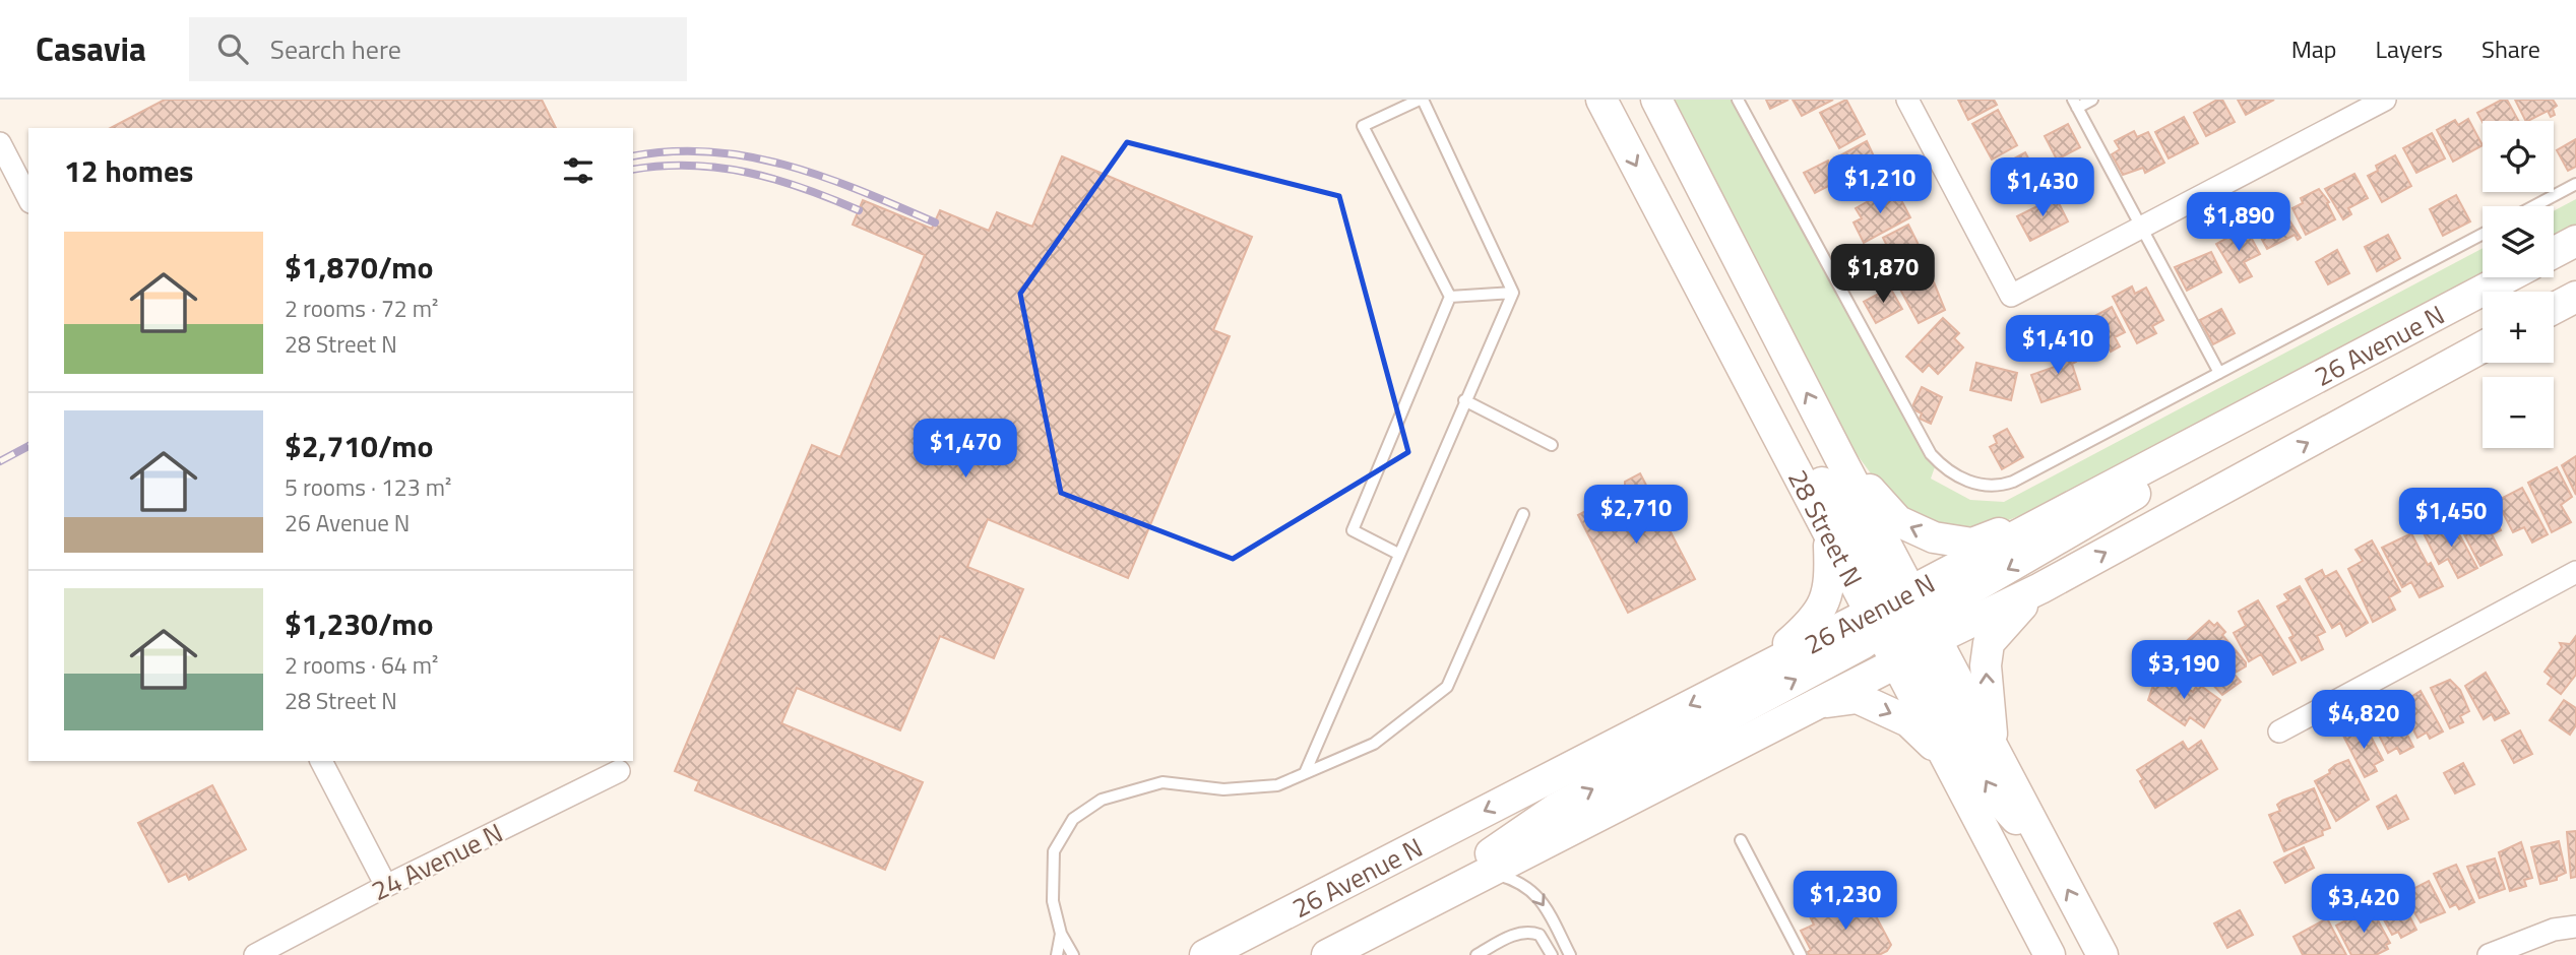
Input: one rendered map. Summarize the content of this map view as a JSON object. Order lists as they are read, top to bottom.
{
  "streets": {
    "main road": ["26 Avenue N", "28 Street N"],
    "street": ["24 Avenue N"]
  },
  "crossings": [
    ["26 Avenue N", "28 Street N"]
  ],
  "page": {
    "header": "Casavia",
    "search": "Search here",
    "nav": ["Map", "Layers", "Share"],
    "map_buttons": ["+", "−"],
    "heading": "12 homes",
    "price": [
      "$1,210",
      "$1,430",
      "$1,890",
      "$1,870",
      "$1,410",
      "$1,470",
      "$2,710",
      "$1,450",
      "$3,190",
      "$4,820",
      "$1,230",
      "$3,420"
    ],
    "list": [
      {
        "name": "$1,870/mo",
        "note": "2 rooms · 72 m² · 28 Street N"
      },
      {
        "name": "$2,710/mo",
        "note": "5 rooms · 123 m² · 26 Avenue N"
      },
      {
        "name": "$1,230/mo",
        "note": "2 rooms · 64 m² · 28 Street N"
      }
    ]
  }
}
